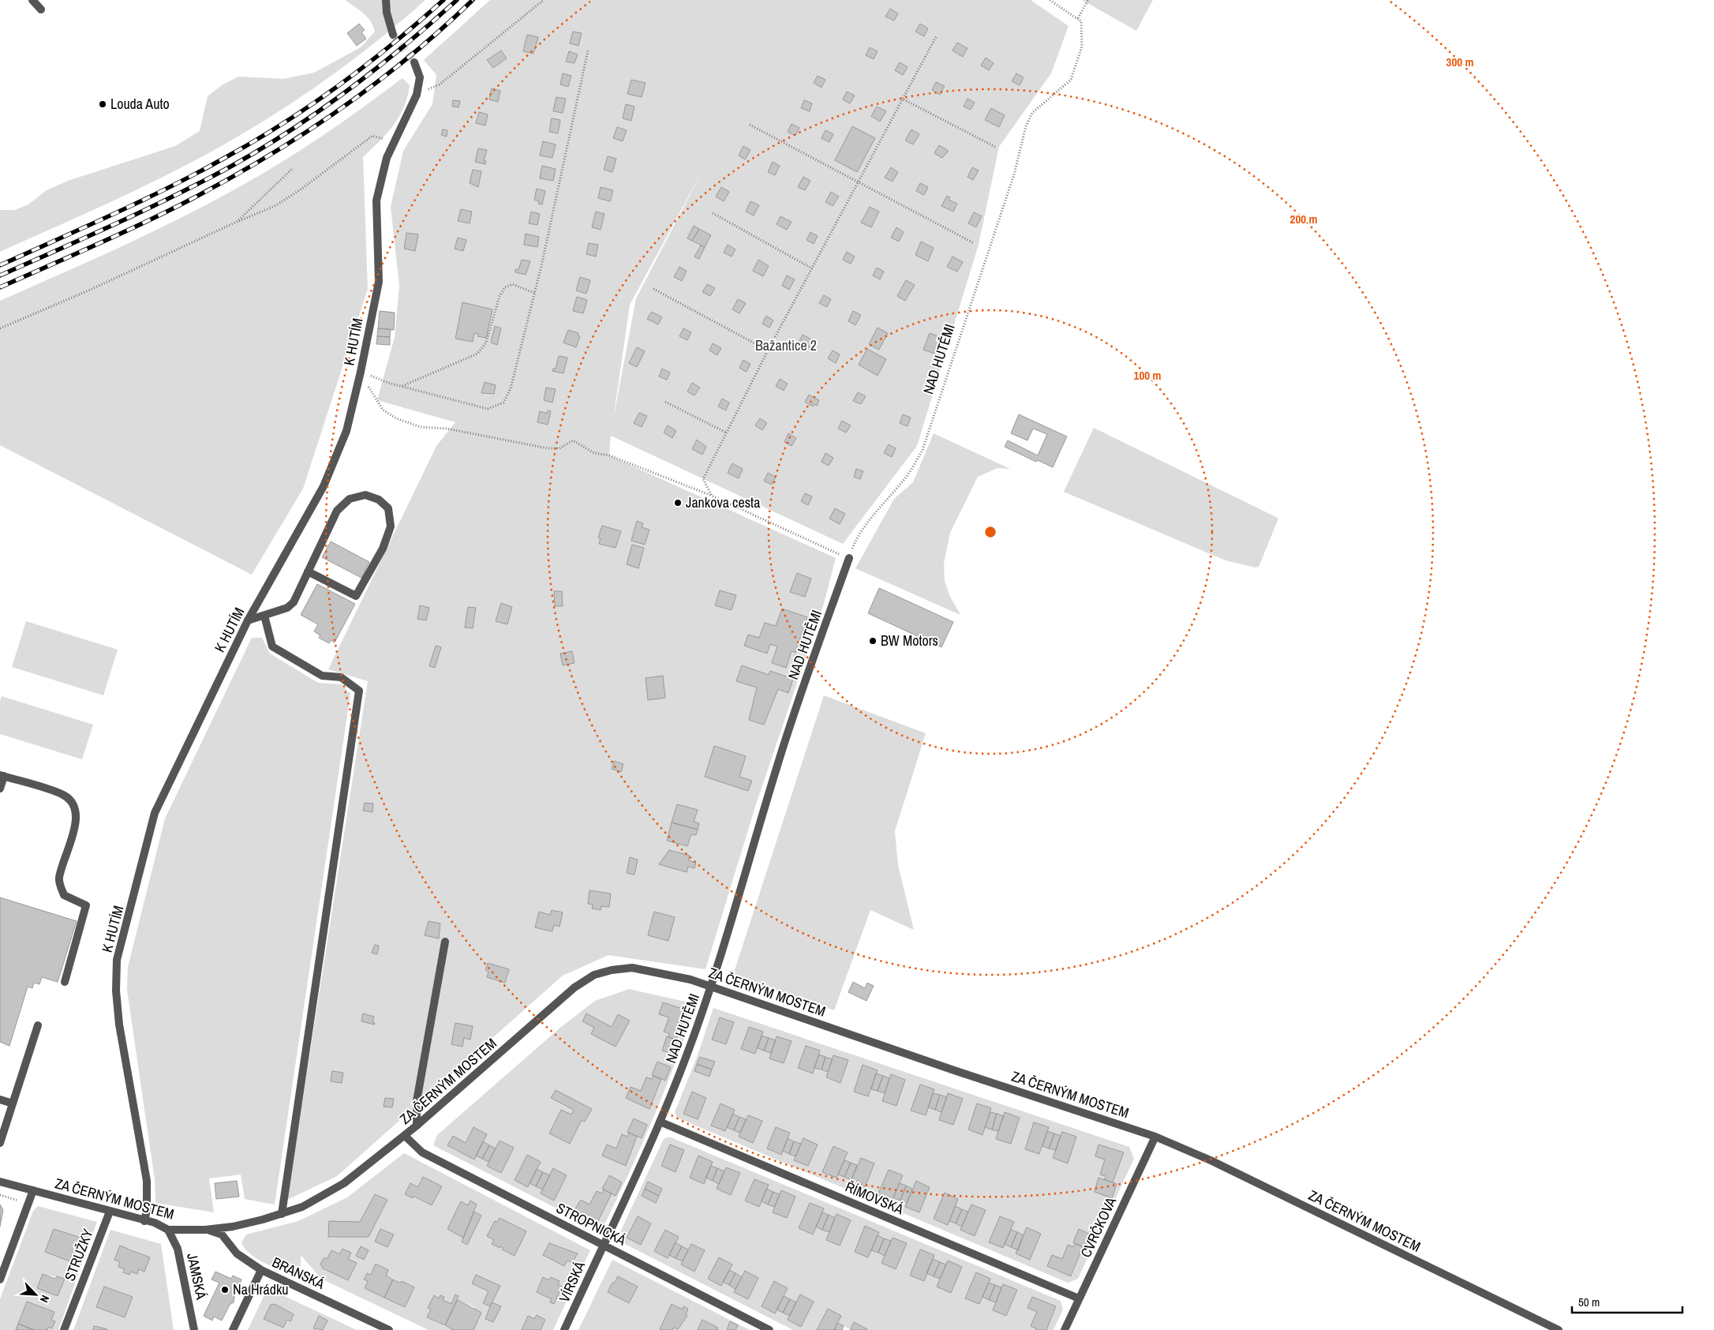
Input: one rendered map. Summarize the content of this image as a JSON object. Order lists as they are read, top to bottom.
{
  "streets": {
    "street": [
      "K HUTÍM",
      "NAD HUTĚMI",
      "ZA ČERNÝM MOSTEM",
      "ŘÍMOVSKÁ",
      "STROPNICKÁ",
      "CVRČKOVA",
      "STRUŽKY",
      "BRANSKÁ",
      "JAMSKÁ",
      "VÍRSKÁ"
    ]
  },
  "crossings": [
    ["K HUTÍM", "ZA ČERNÝM MOSTEM"],
    ["NAD HUTĚMI", "ZA ČERNÝM MOSTEM"],
    ["NAD HUTĚMI", "ŘÍMOVSKÁ"],
    ["NAD HUTĚMI", "STROPNICKÁ"],
    ["NAD HUTĚMI", "VÍRSKÁ"],
    ["ZA ČERNÝM MOSTEM", "STROPNICKÁ"],
    ["ZA ČERNÝM MOSTEM", "CVRČKOVA"],
    ["ZA ČERNÝM MOSTEM", "STRUŽKY"],
    ["ZA ČERNÝM MOSTEM", "BRANSKÁ"],
    ["ZA ČERNÝM MOSTEM", "JAMSKÁ"],
    ["ŘÍMOVSKÁ", "CVRČKOVA"],
    ["STROPNICKÁ", "VÍRSKÁ"]
  ],
  "parks": ["Bažantice 2"],
  "places": [
    "Louda Auto",
    "Jankova cesta",
    "BW Motors",
    "Na Hrádku"
  ],
  "scale_bar": "50 m",
  "north": "bottom right",
  "rings": ["300 m", "200 m", "100 m"]
}
